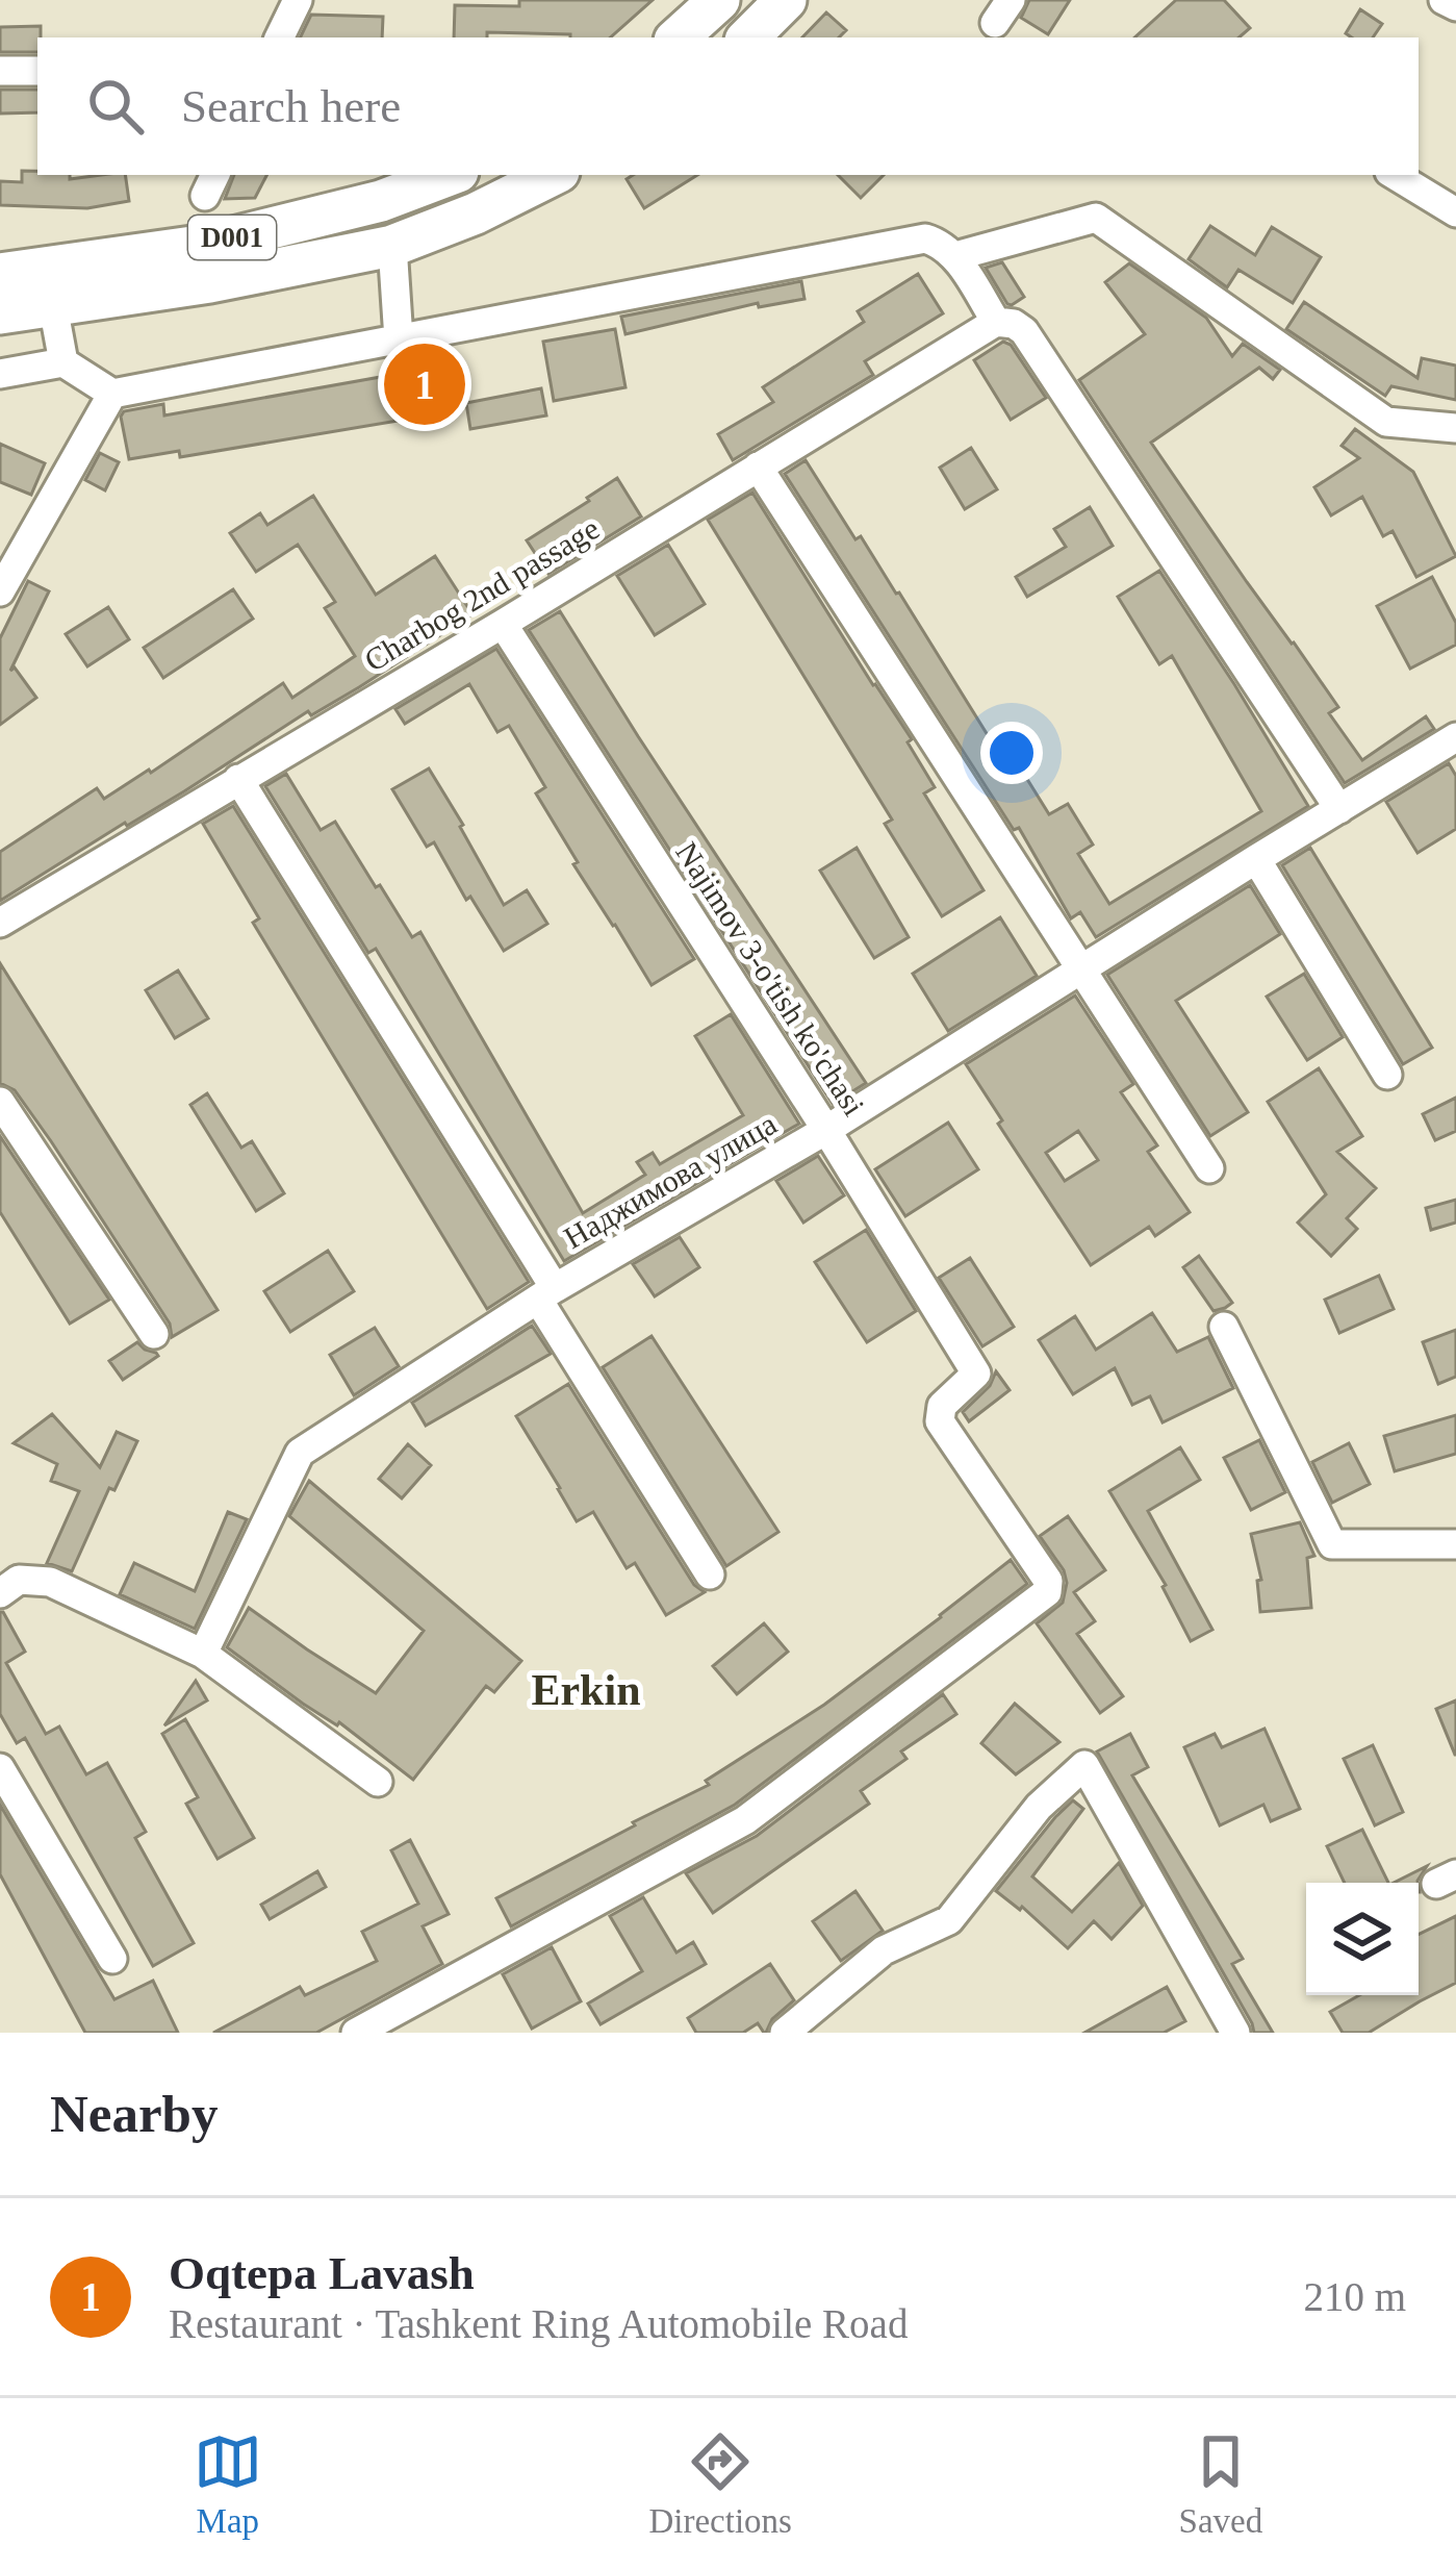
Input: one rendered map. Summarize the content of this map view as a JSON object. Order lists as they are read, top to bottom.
{
  "streets": {
    "highway": ["D001"],
    "street": ["Charbog 2nd passage", "Najimov 3-o'tish ko'chasi", "Наджимова улица"]
  },
  "crossings": [
    ["Charbog 2nd passage", "Najimov 3-o'tish ko'chasi"],
    ["Najimov 3-o'tish ko'chasi", "Наджимова улица"]
  ],
  "districts": ["Erkin"],
  "page": {
    "search": "Search here",
    "pins": "1",
    "heading": "Nearby",
    "list": [
      {
        "mark": "1",
        "name": "Oqtepa Lavash",
        "note": "Restaurant · Tashkent Ring Automobile Road",
        "value": "210 m"
      }
    ],
    "nav": ["Map", "Directions", "Saved"]
  }
}
